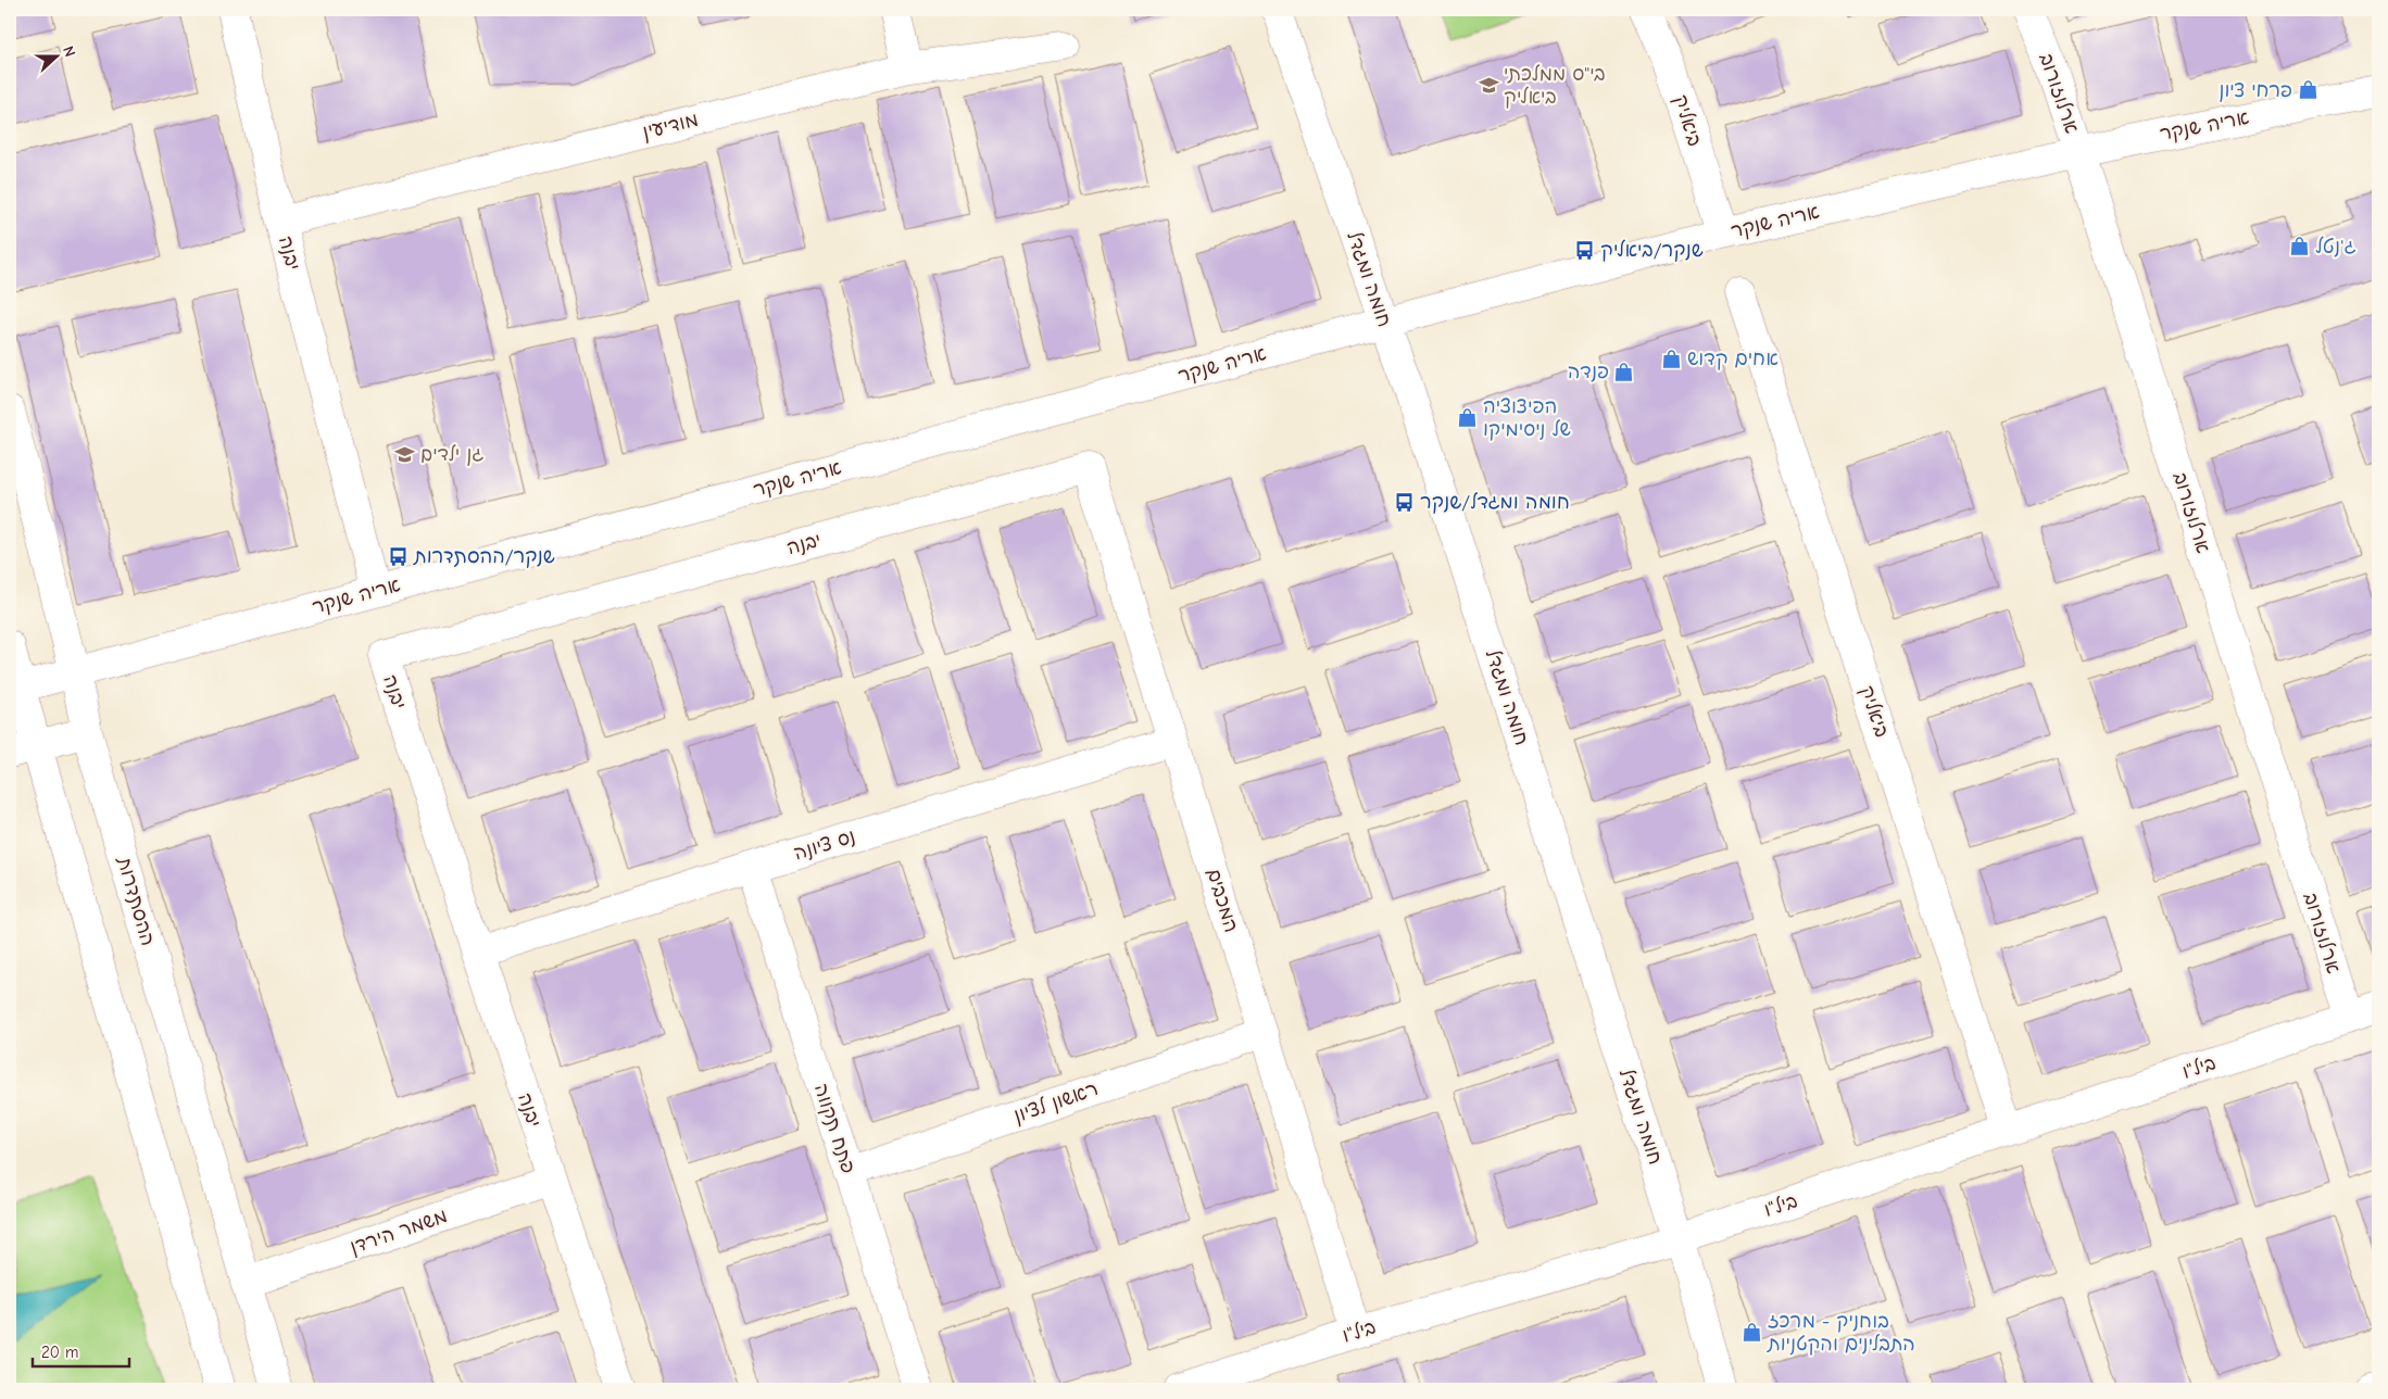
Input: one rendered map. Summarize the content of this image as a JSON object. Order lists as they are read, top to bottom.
{
  "streets": {
    "street": [
      "ארלוזורוב",
      "ביאליק",
      "מודיעין",
      "אריה שנקר",
      "יבנה",
      "חומה ומגדל",
      "נס ציונה",
      "המכבים",
      "ההסתדרות",
      "ביל\"ו",
      "ראשון לציון",
      "פתח תקווה",
      "משמר הירדן"
    ]
  },
  "crossings": [
    ["ארלוזורוב", "אריה שנקר"],
    ["ארלוזורוב", "ביל\"ו"],
    ["ביאליק", "אריה שנקר"],
    ["ביאליק", "ביל\"ו"],
    ["מודיעין", "יבנה"],
    ["אריה שנקר", "יבנה"],
    ["אריה שנקר", "חומה ומגדל"],
    ["אריה שנקר", "ההסתדרות"],
    ["יבנה", "נס ציונה"],
    ["יבנה", "המכבים"],
    ["יבנה", "משמר הירדן"],
    ["חומה ומגדל", "ביל\"ו"],
    ["נס ציונה", "המכבים"],
    ["נס ציונה", "פתח תקווה"],
    ["המכבים", "ביל\"ו"],
    ["המכבים", "ראשון לציון"],
    ["ההסתדרות", "משמר הירדן"],
    ["ראשון לציון", "פתח תקווה"]
  ],
  "places": {
    "school or university": ["בי\"ס ממלכתי ביאליק", "גן ילדים"],
    "shop": [
      "פרחי ציון",
      "ג'נטל",
      "אחים קדוש",
      "פנדה",
      "הפיצוציה של ניסימיקו",
      "בוחניק - מרכז התבלינים והקטניות"
    ],
    "bus stop": ["שנקר/ביאליק", "חומה ומגדל/שנקר", "שנקר/ההסתדרות"]
  },
  "scale_bar": "20 m",
  "north": "right"
}
